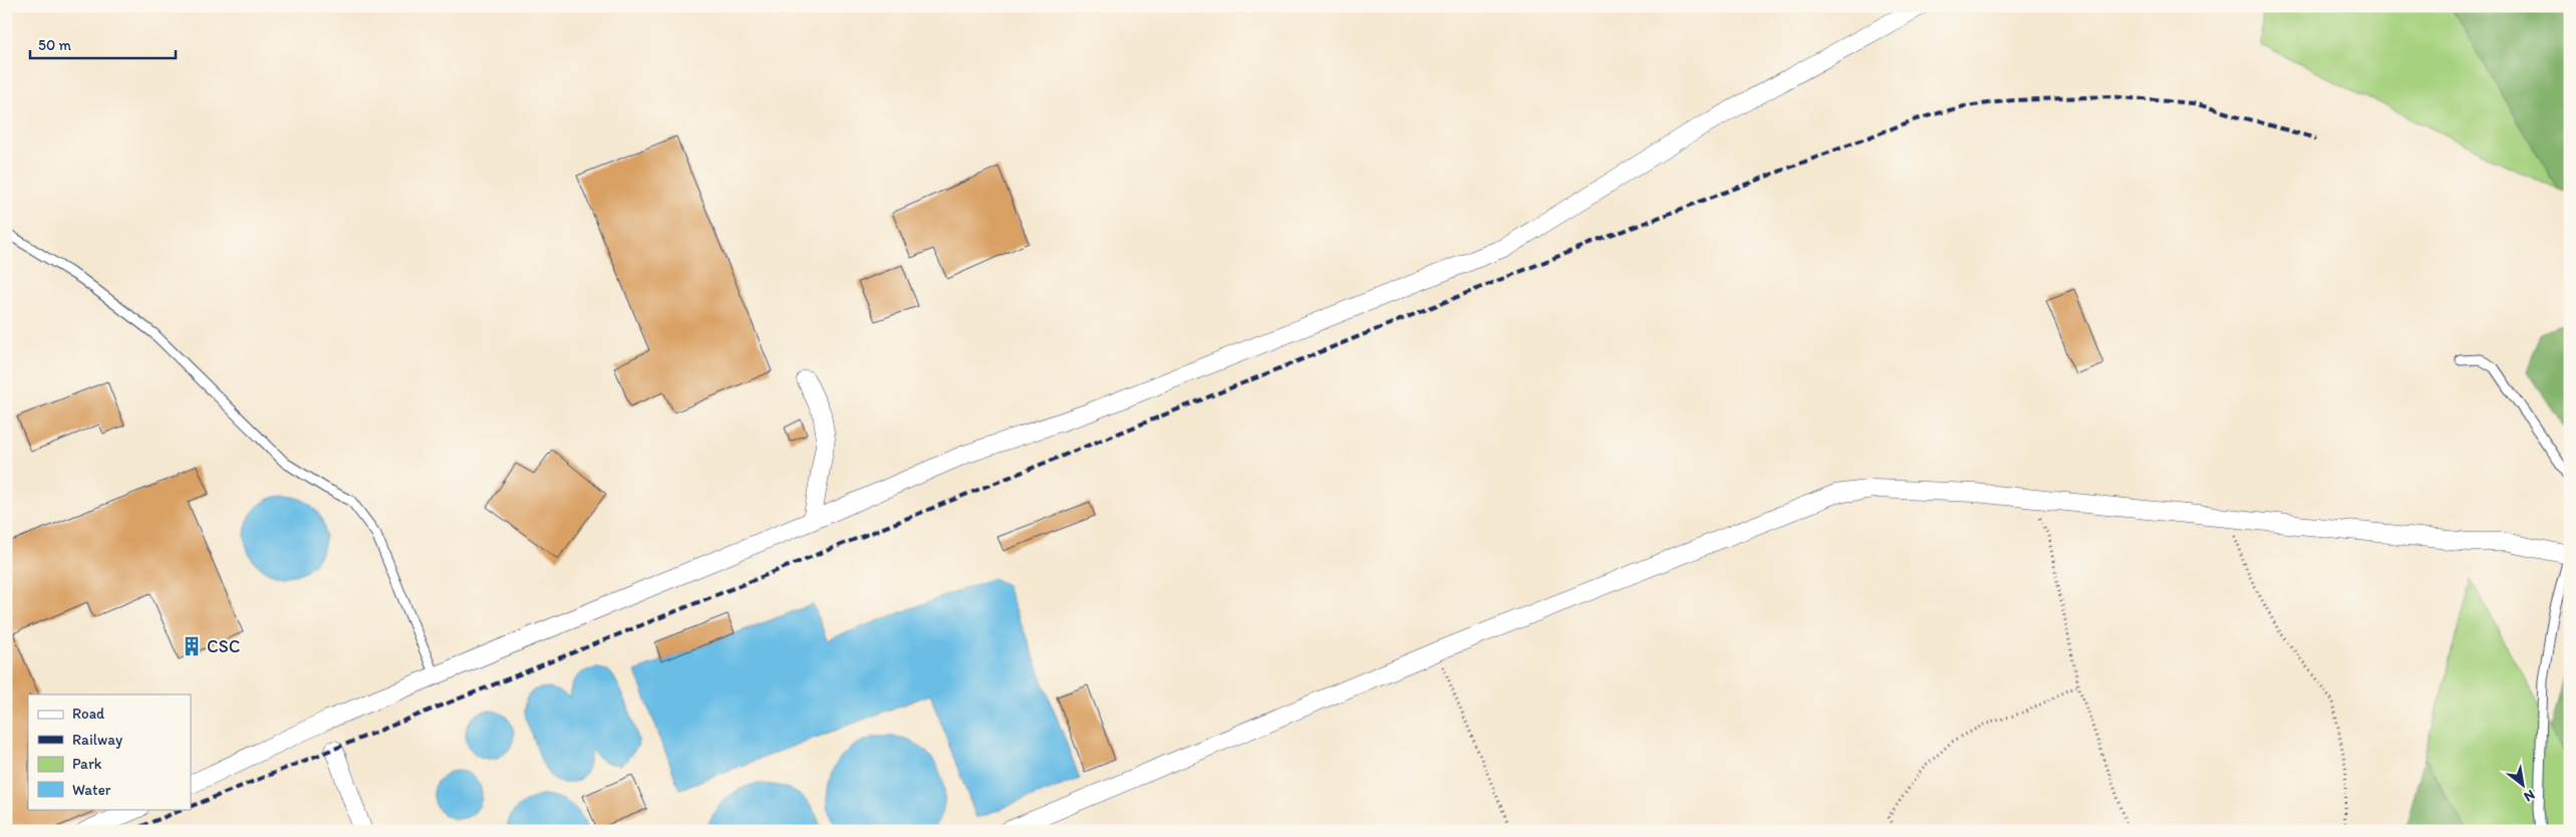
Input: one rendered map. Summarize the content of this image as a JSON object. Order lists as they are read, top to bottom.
{
  "places": {
    "building": ["CSC"]
  },
  "legend": [
    "Road",
    "Railway",
    "Park",
    "Water"
  ],
  "scale_bar": "50 m",
  "north": "bottom right"
}
